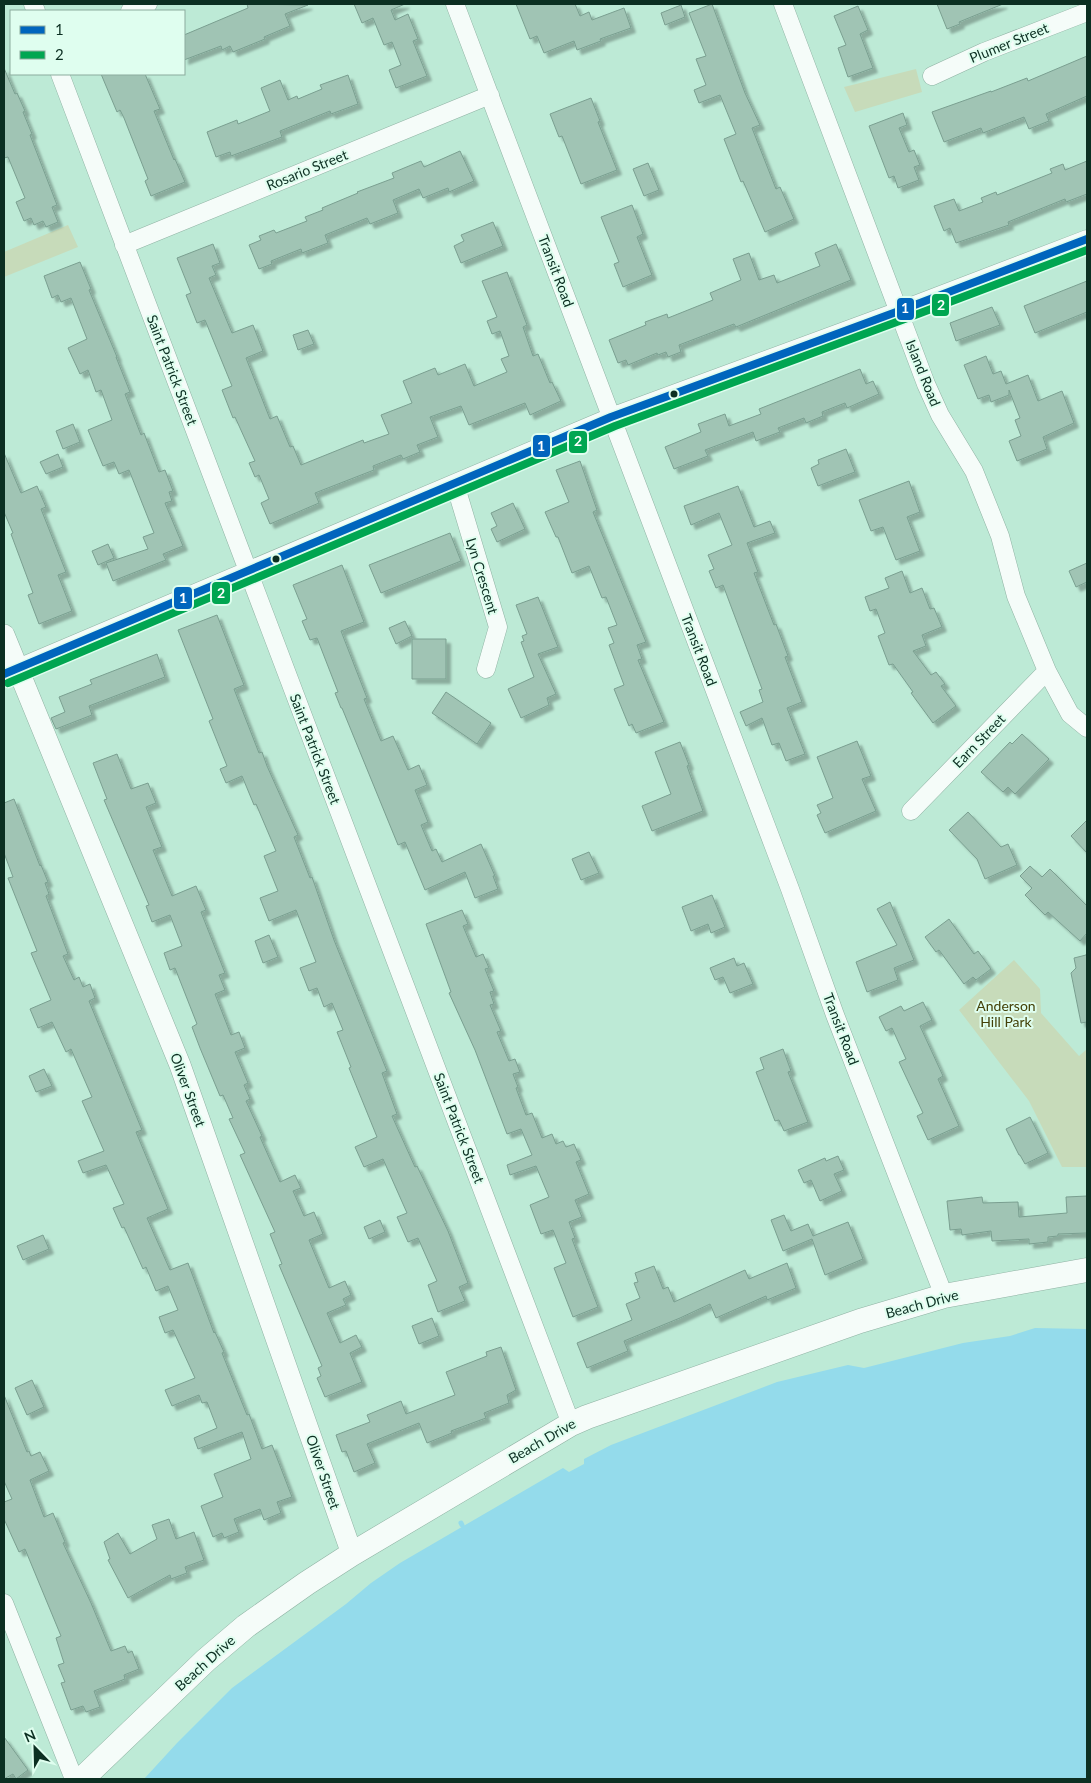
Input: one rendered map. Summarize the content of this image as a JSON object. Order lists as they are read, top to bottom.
{
  "streets": {
    "main road": ["Beach Drive"],
    "street": [
      "Plumer Street",
      "Rosario Street",
      "Transit Road",
      "Saint Patrick Street",
      "Island Road",
      "Lyn Crescent",
      "Earn Street",
      "Oliver Street"
    ]
  },
  "crossings": [
    ["Rosario Street", "Transit Road"],
    ["Rosario Street", "Saint Patrick Street"],
    ["Transit Road", "Beach Drive"],
    ["Saint Patrick Street", "Beach Drive"],
    ["Island Road", "Earn Street"],
    ["Oliver Street", "Beach Drive"]
  ],
  "parks": ["Anderson Hill Park"],
  "lines": ["transit line 1", "transit line 2"],
  "legend": ["1", "2"],
  "north": "top left"
}
